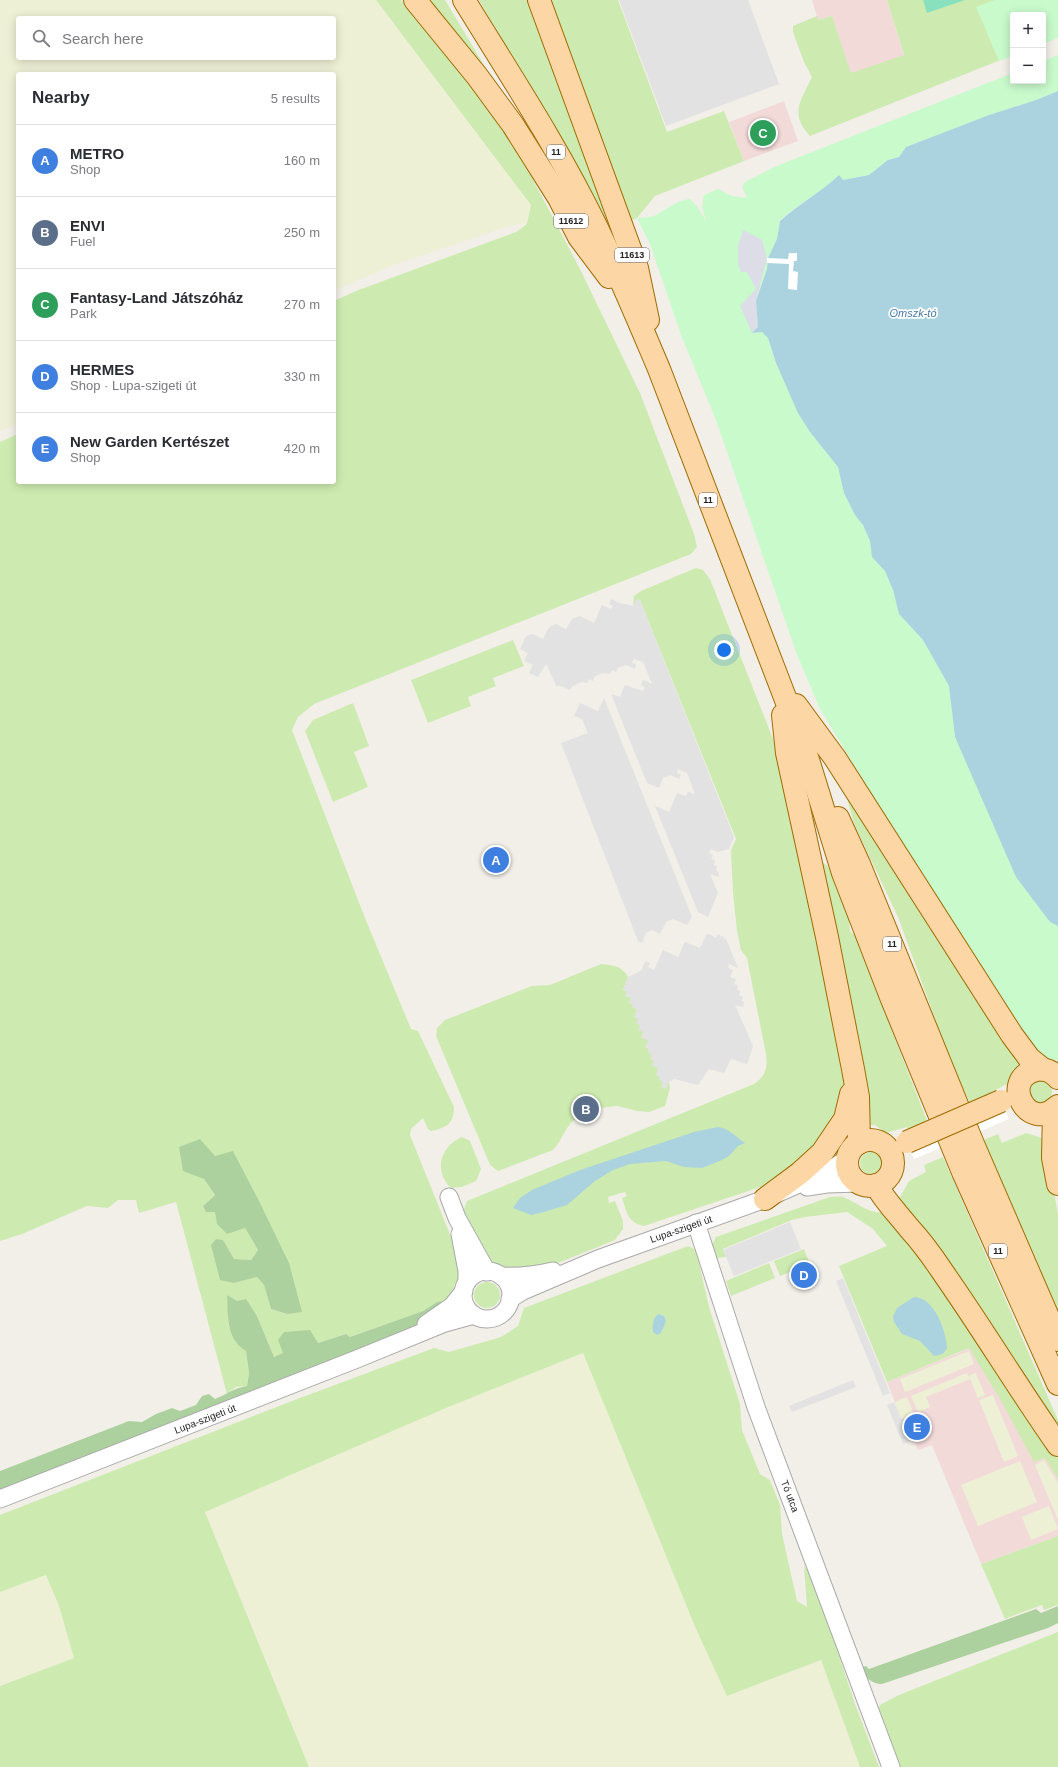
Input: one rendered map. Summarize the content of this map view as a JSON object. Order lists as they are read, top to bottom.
{
  "streets": {
    "main road": ["11", "11612", "11613"],
    "street": ["Lupa-szigeti út", "Tó utca"]
  },
  "crossings": [
    ["11", "11612"],
    ["11", "11613"],
    ["Lupa-szigeti út", "Tó utca"]
  ],
  "water": ["Omszk-tó"],
  "page": {
    "map_buttons": ["+", "−"],
    "search": "Search here",
    "heading": ["Nearby", "5 results"],
    "pins": [
      "C",
      "A",
      "B",
      "D",
      "E"
    ],
    "list": [
      {
        "mark": "A",
        "name": "METRO",
        "note": "Shop",
        "value": "160 m"
      },
      {
        "mark": "B",
        "name": "ENVI",
        "note": "Fuel",
        "value": "250 m"
      },
      {
        "mark": "C",
        "name": "Fantasy-Land Játszóház",
        "note": "Park",
        "value": "270 m"
      },
      {
        "mark": "D",
        "name": "HERMES",
        "note": "Shop · Lupa-szigeti út",
        "value": "330 m"
      },
      {
        "mark": "E",
        "name": "New Garden Kertészet",
        "note": "Shop",
        "value": "420 m"
      }
    ]
  }
}
